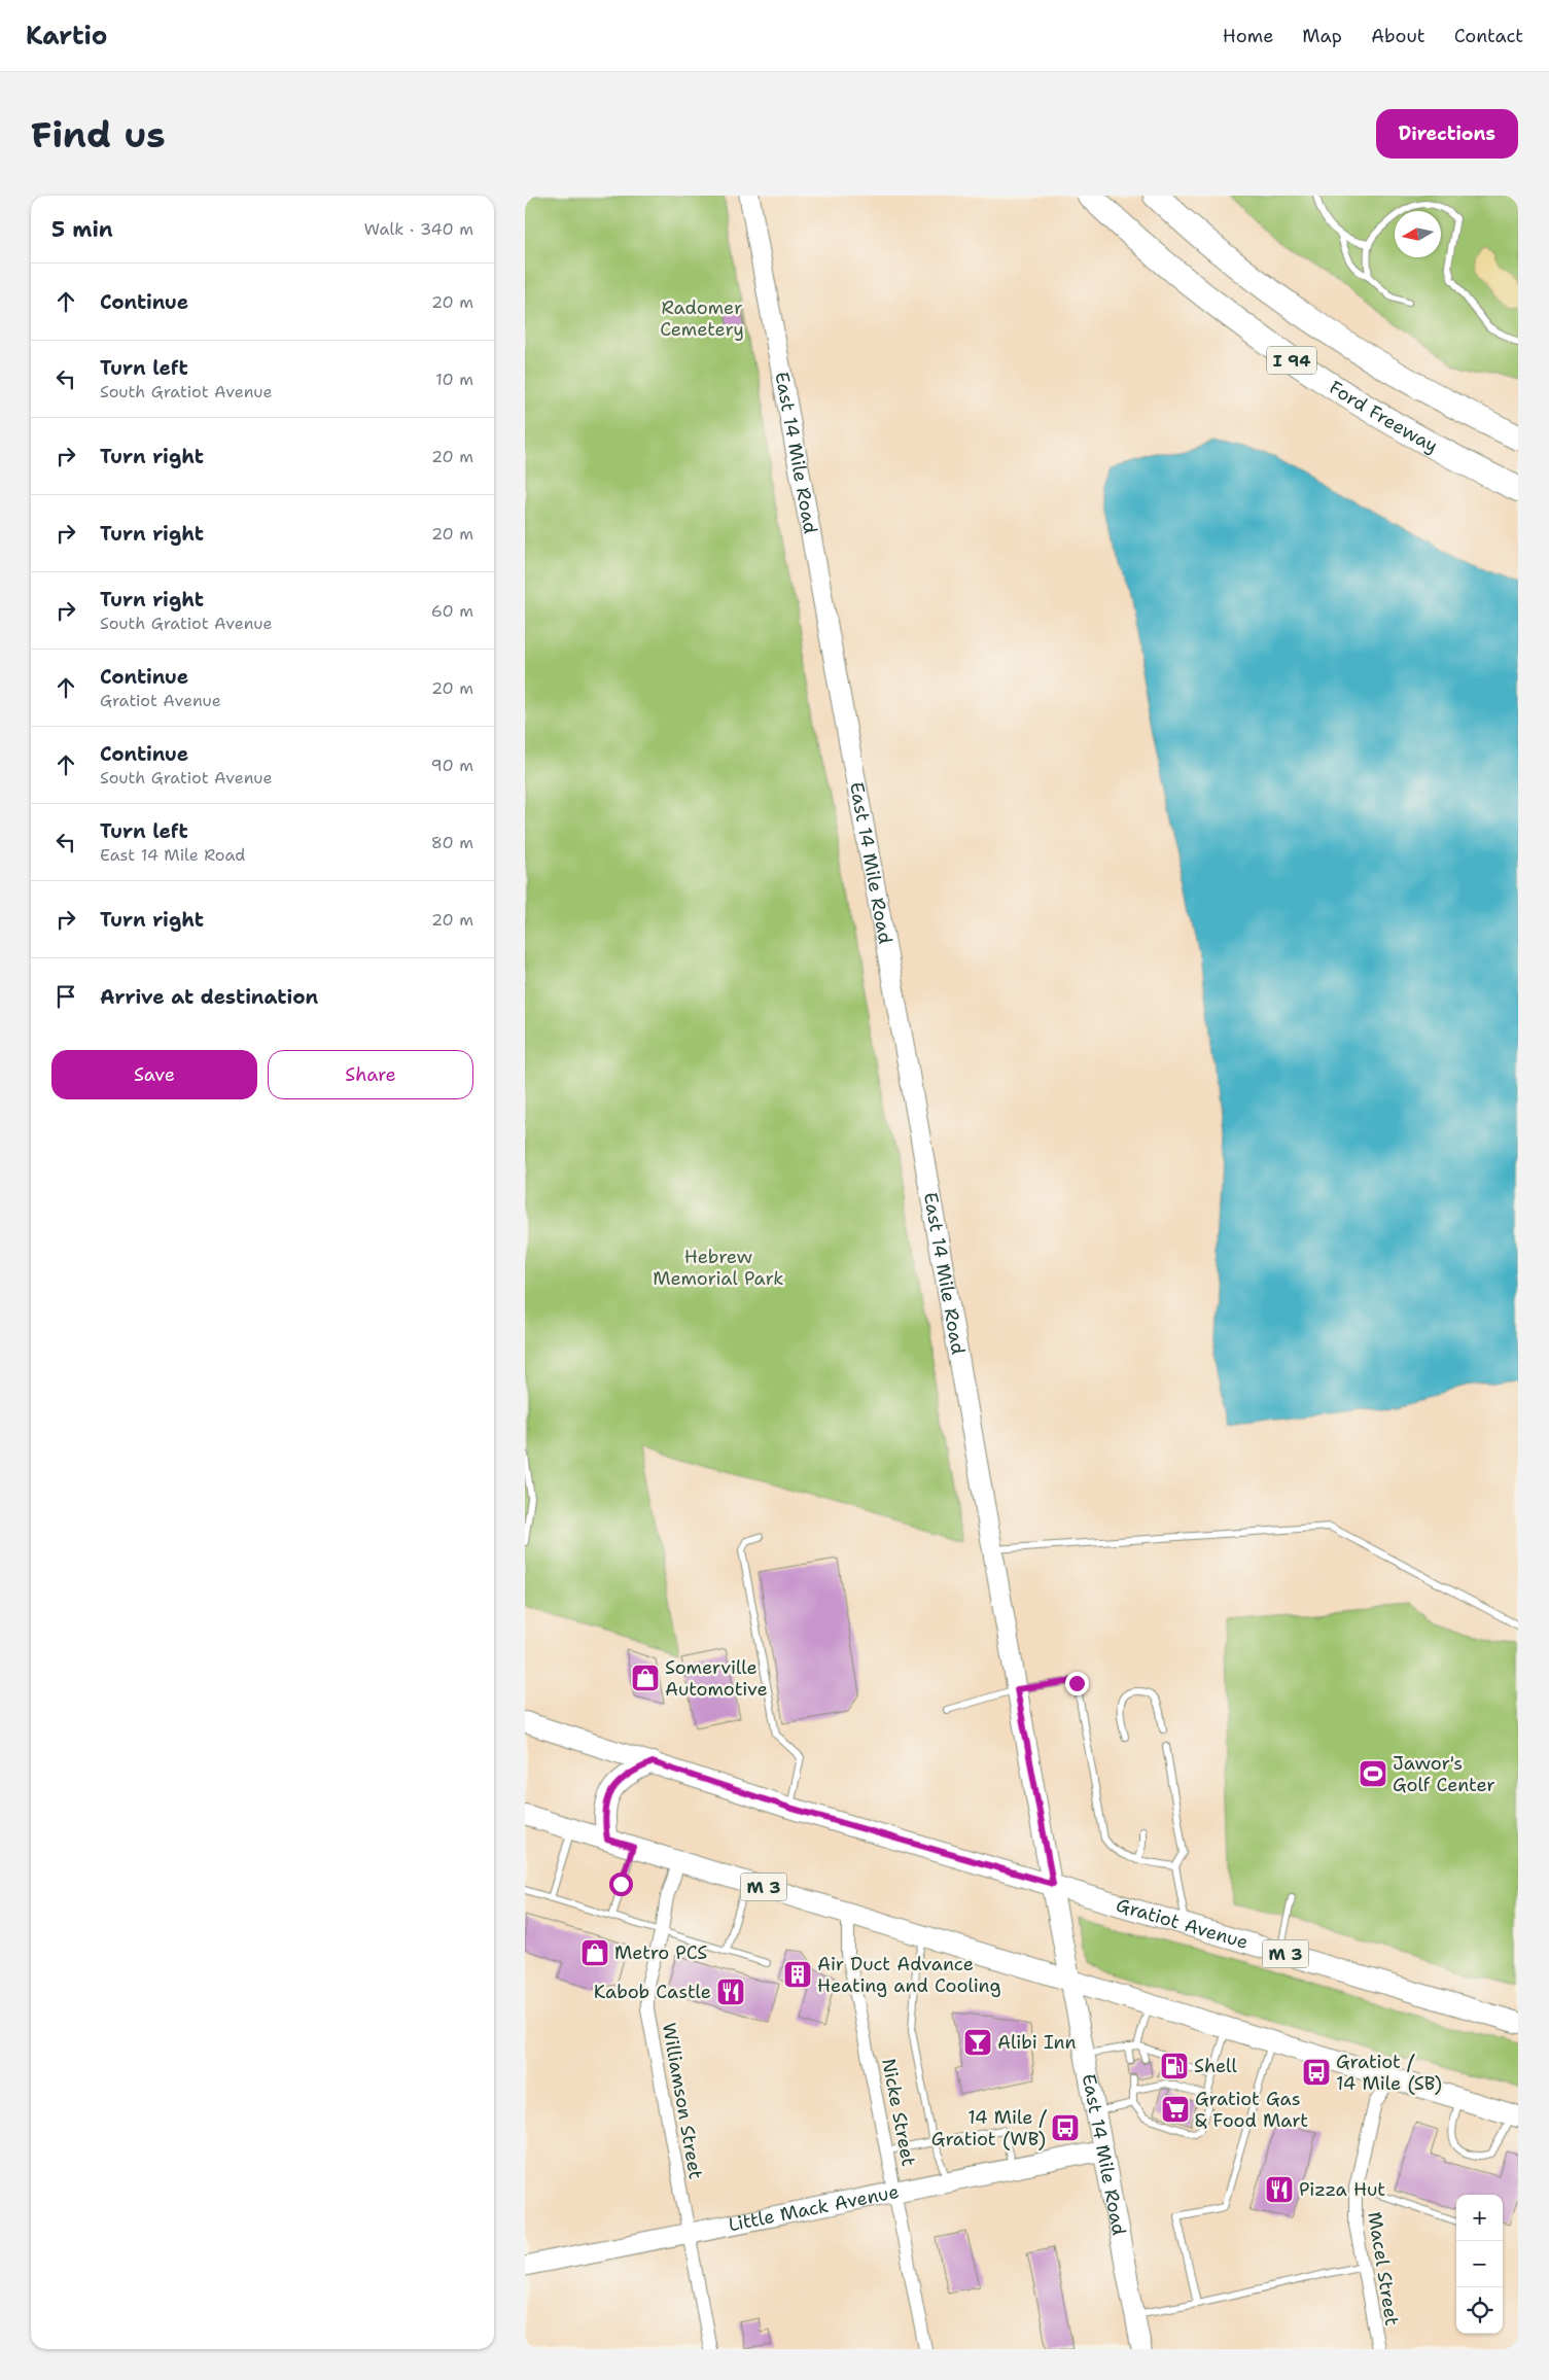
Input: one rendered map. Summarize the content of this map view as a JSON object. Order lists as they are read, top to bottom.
{
  "streets": {
    "highway": ["I 94", "Ford Freeway"],
    "main road": [
      "East 14 Mile Road",
      "M 3",
      "Gratiot Avenue",
      "Little Mack Avenue"
    ],
    "street": ["Williamson Street", "Nicke Street", "Macel Street"]
  },
  "crossings": [
    ["East 14 Mile Road", "M 3"],
    ["East 14 Mile Road", "Gratiot Avenue"],
    ["East 14 Mile Road", "Little Mack Avenue"],
    ["M 3", "Gratiot Avenue"],
    ["M 3", "Williamson Street"],
    ["M 3", "Nicke Street"],
    ["M 3", "Macel Street"],
    ["Williamson Street", "Little Mack Avenue"],
    ["Nicke Street", "Little Mack Avenue"]
  ],
  "parks": ["Radomer Cemetery", "Hebrew Memorial Park"],
  "places": {
    "shop": ["Somerville Automotive", "Metro PCS"],
    "sports": ["Jawor's Golf Center"],
    "building": ["Air Duct Advance Heating and Cooling"],
    "restaurant": ["Kabob Castle", "Pizza Hut"],
    "bar": ["Alibi Inn"],
    "fuel station": ["Shell"],
    "bus stop": ["Gratiot / 14 Mile (SB)", "14 Mile / Gratiot (WB)"],
    "supermarket": ["Gratiot Gas & Food Mart"]
  },
  "north": "left",
  "page": {
    "header": "Kartio",
    "nav": [
      "Home",
      "Map",
      "About",
      "Contact"
    ],
    "buttons": [
      "Directions",
      ["Save", "Share"]
    ],
    "title": "Find us",
    "heading": ["5 min", "Walk · 340 m"],
    "list": [
      ["Continue", "20 m"],
      ["Turn left", "South Gratiot Avenue", "10 m"],
      ["Turn right", "20 m"],
      ["Turn right", "20 m"],
      ["Turn right", "South Gratiot Avenue", "60 m"],
      ["Continue", "Gratiot Avenue", "20 m"],
      ["Continue", "South Gratiot Avenue", "90 m"],
      ["Turn left", "East 14 Mile Road", "80 m"],
      ["Turn right", "20 m"],
      "Arrive at destination"
    ],
    "map_buttons": ["+", "−"]
  }
}
